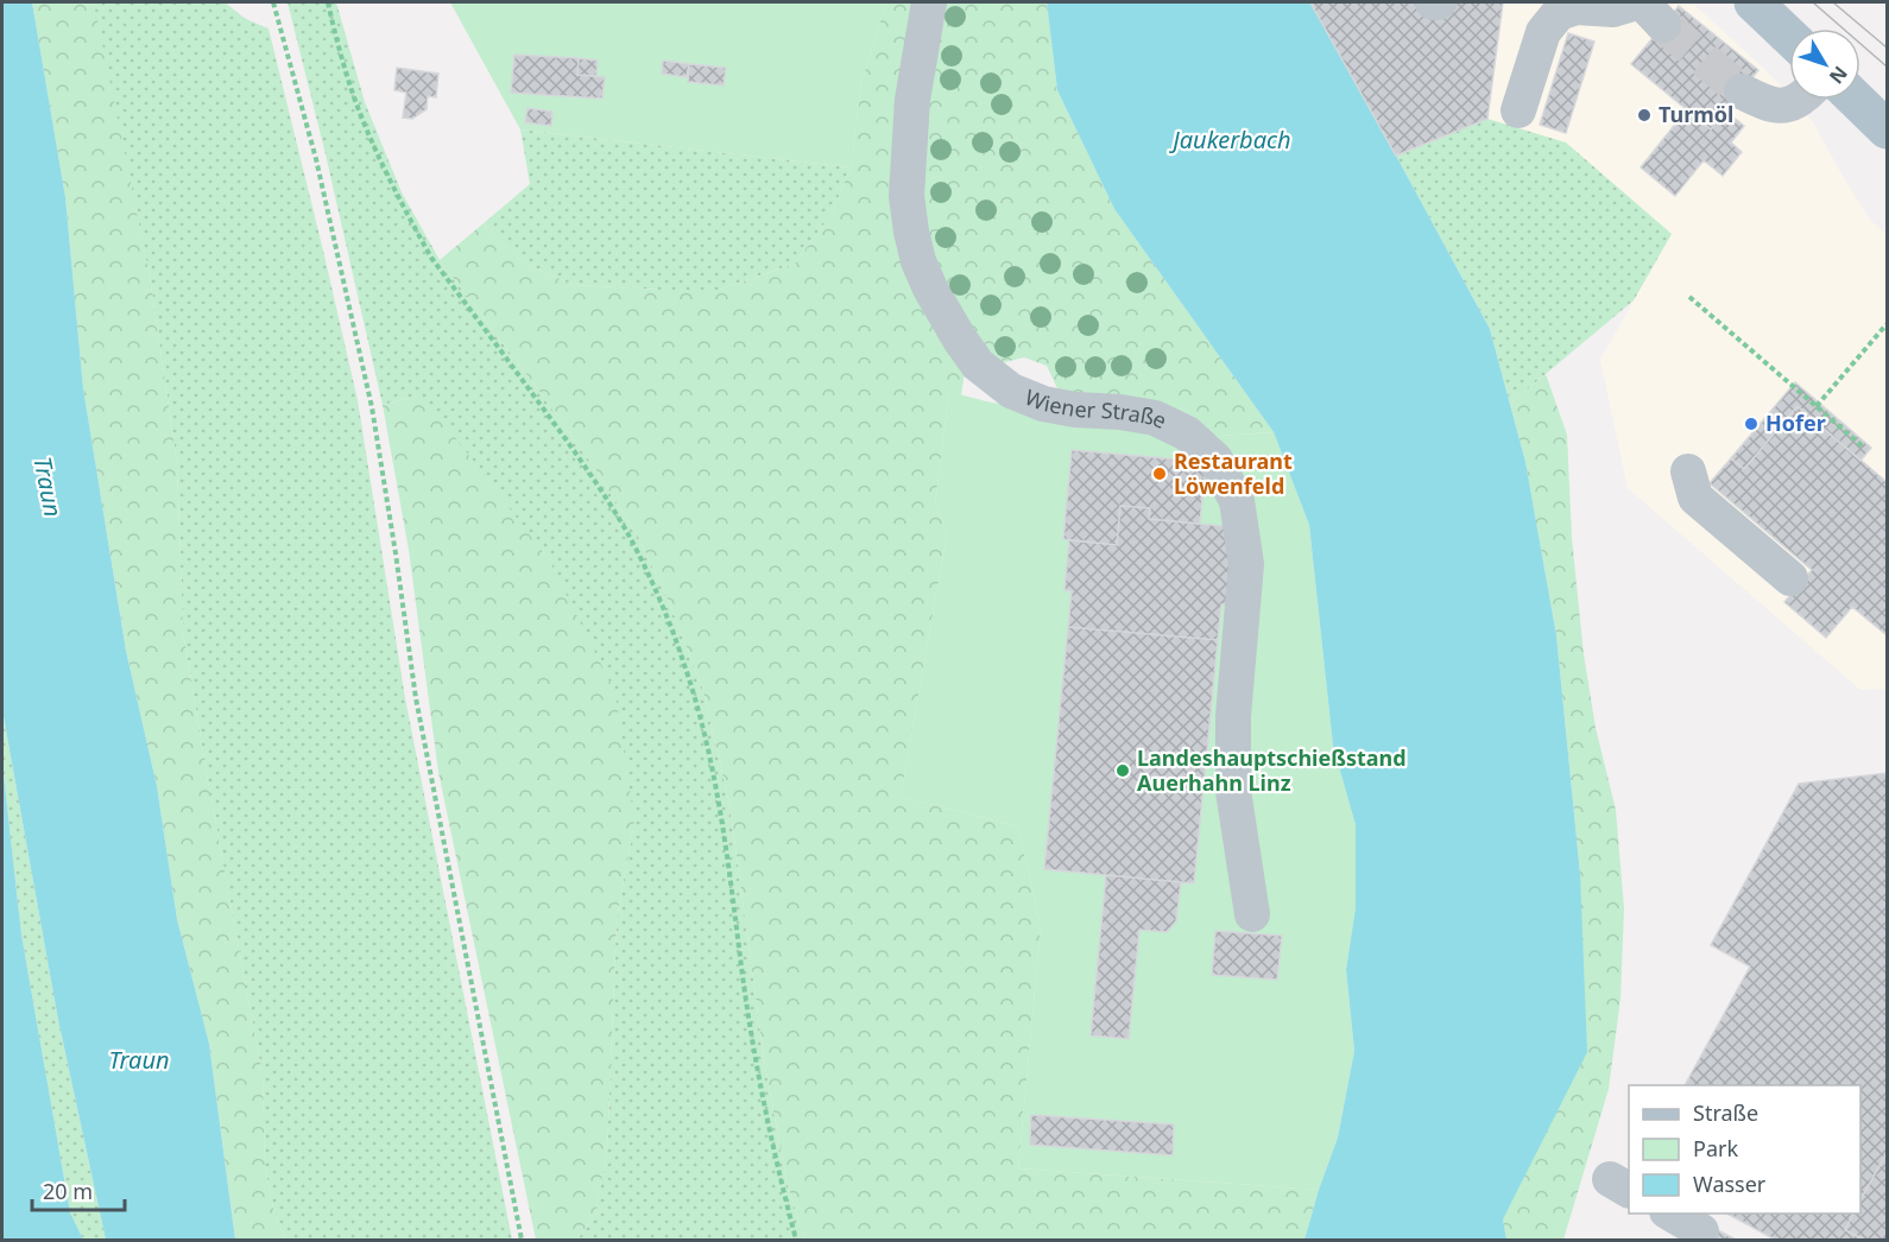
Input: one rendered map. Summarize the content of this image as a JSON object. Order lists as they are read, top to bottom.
{
  "streets": {
    "street": ["Wiener Straße"]
  },
  "water": ["Jaukerbach", "Traun"],
  "places": [
    "Turmöl",
    "Hofer",
    "Restaurant Löwenfeld",
    "Landeshauptschießstand Auerhahn Linz"
  ],
  "legend": ["Straße", "Park", "Wasser"],
  "scale_bar": "20 m",
  "north": "bottom right"
}
